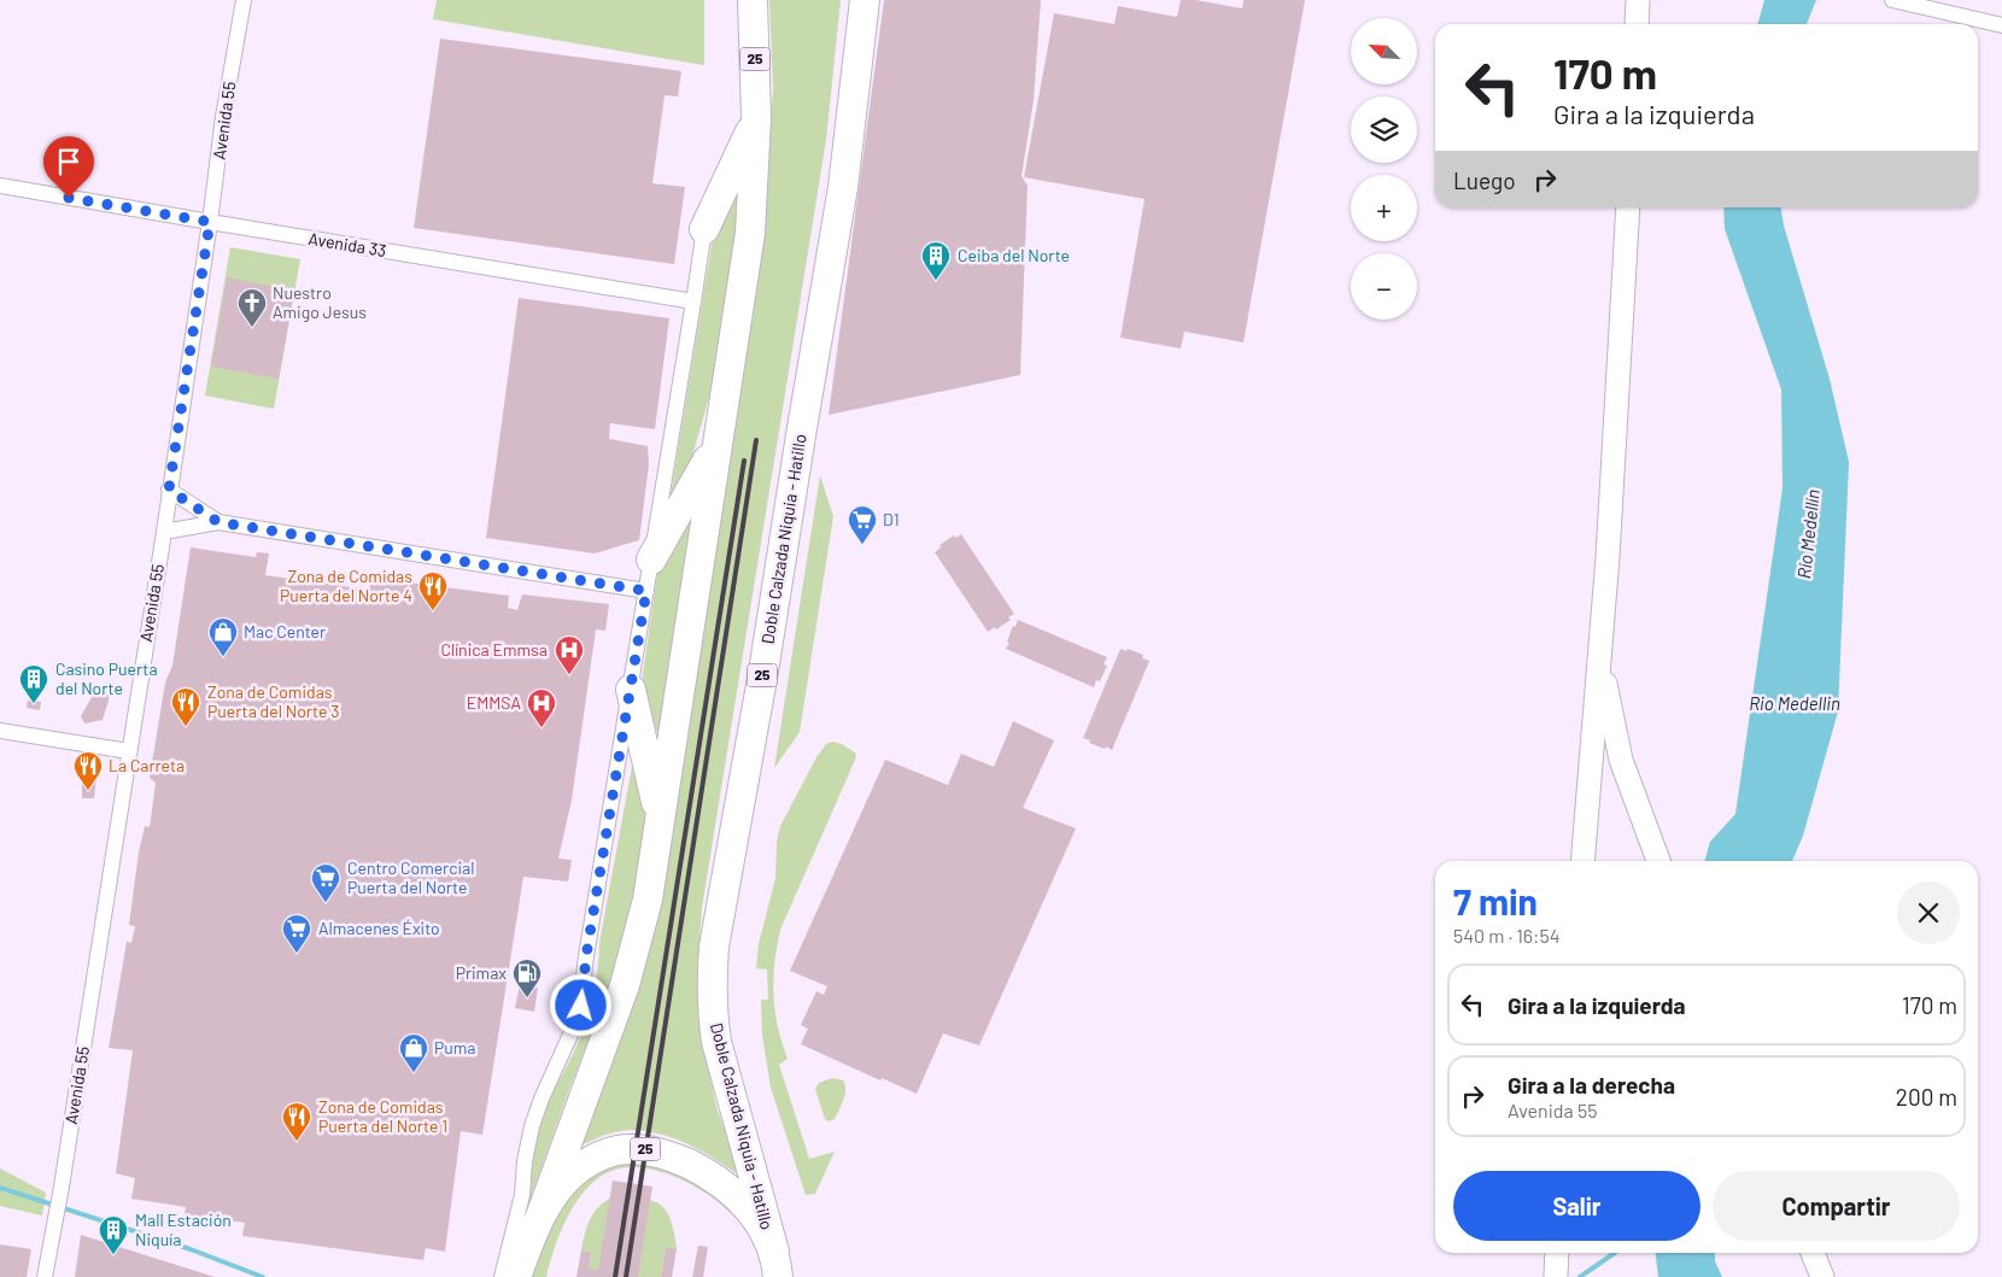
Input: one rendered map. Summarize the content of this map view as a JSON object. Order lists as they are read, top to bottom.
{
  "streets": {
    "highway": ["25", "Doble Calzada Niquia - Hatillo"],
    "street": ["Avenida 55", "Avenida 33"]
  },
  "crossings": [
    ["25", "Doble Calzada Niquia - Hatillo"],
    ["Avenida 55", "Avenida 33"]
  ],
  "water": ["Río Medellín", "Rio Medellin"],
  "places": {
    "building": ["Ceiba del Norte", "Casino Puerta del Norte", "Mall Estación Niquía"],
    "church": ["Nuestro Amigo Jesus"],
    "supermarket": ["D1", "Centro Comercial Puerta del Norte", "Almacenes Éxito"],
    "restaurant": [
      "Zona de Comidas Puerta del Norte 4",
      "Zona de Comidas Puerta del Norte 3",
      "La Carreta",
      "Zona de Comidas Puerta del Norte 1"
    ],
    "shop": ["Mac Center", "Puma"],
    "hospital": ["Clínica Emmsa", "EMMSA"],
    "fuel station": ["Primax"]
  },
  "north": "top left",
  "page": {
    "map_buttons": ["+", "−"],
    "turn": ["170 m", "Gira a la izquierda"],
    "then": "Luego",
    "heading": ["7 min", "540 m · 16:54"],
    "list": [
      {
        "name": "Gira a la izquierda",
        "value": "170 m"
      },
      {
        "name": "Gira a la derecha",
        "note": "Avenida 55",
        "value": "200 m"
      }
    ],
    "buttons": ["Salir", "Compartir"]
  }
}
